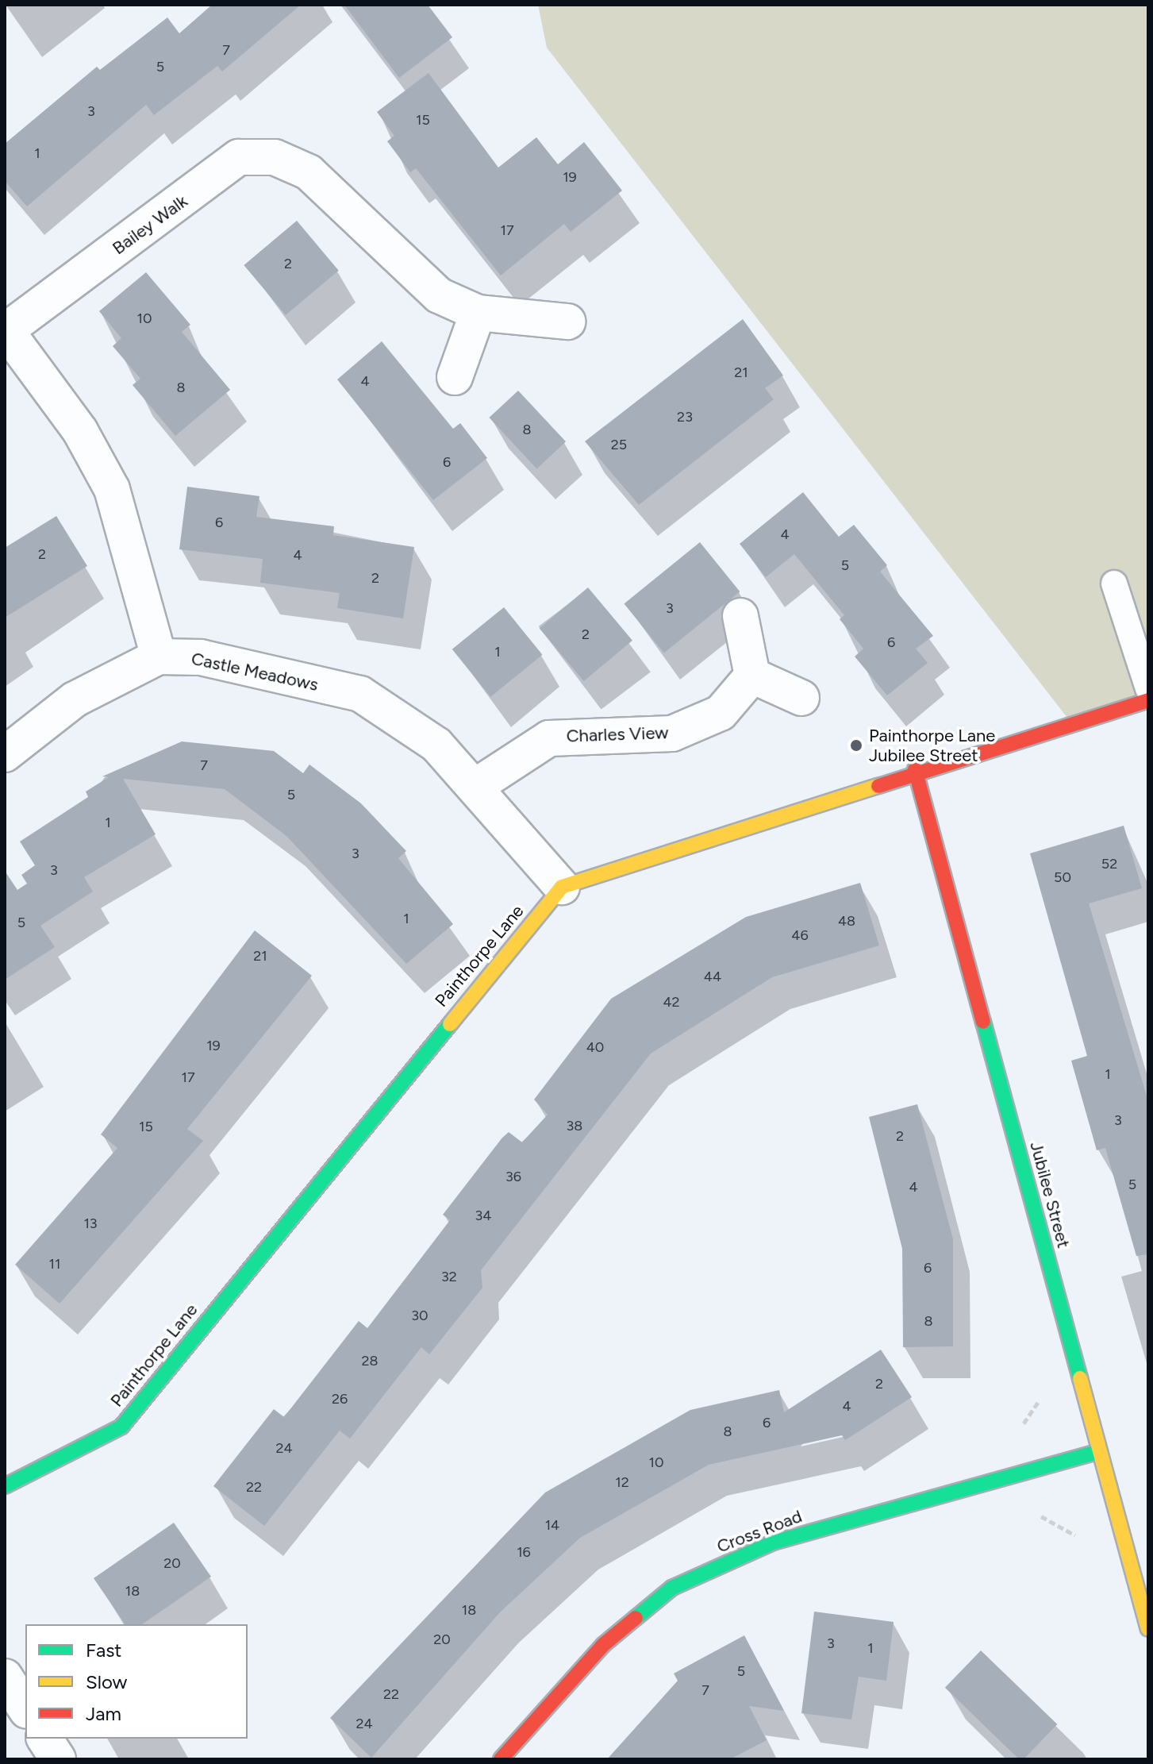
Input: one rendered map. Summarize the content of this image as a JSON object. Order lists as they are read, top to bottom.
{
  "streets": {
    "street": [
      "Bailey Walk",
      "Castle Meadows",
      "Charles View",
      "Painthorpe Lane",
      "Jubilee Street",
      "Cross Road"
    ]
  },
  "crossings": [
    ["Castle Meadows", "Charles View"],
    ["Castle Meadows", "Painthorpe Lane"],
    ["Jubilee Street", "Cross Road"]
  ],
  "places": ["Painthorpe Lane Jubilee Street"],
  "house_numbers": [
    "7",
    "5",
    "3",
    "15",
    "1",
    "19",
    "17",
    "2",
    "10",
    "21",
    "4",
    "8",
    "23",
    "8",
    "25",
    "6",
    "6",
    "4",
    "2",
    "4",
    "5",
    "2",
    "3",
    "2",
    "6",
    "1",
    "7",
    "5",
    "1",
    "3",
    "52",
    "3",
    "50",
    "1",
    "48",
    "5",
    "46",
    "21",
    "44",
    "42",
    "19",
    "40",
    "1",
    "17",
    "3",
    "38",
    "15",
    "2",
    "36",
    "5",
    "4",
    "34",
    "13",
    "11",
    "6",
    "32",
    "30",
    "8",
    "28",
    "2",
    "26",
    "4",
    "6",
    "8",
    "24",
    "10",
    "12",
    "22",
    "14",
    "16",
    "20",
    "18",
    "18",
    "20",
    "3",
    "1",
    "5",
    "7",
    "22",
    "24"
  ],
  "legend": ["Fast", "Slow", "Jam"]
}
